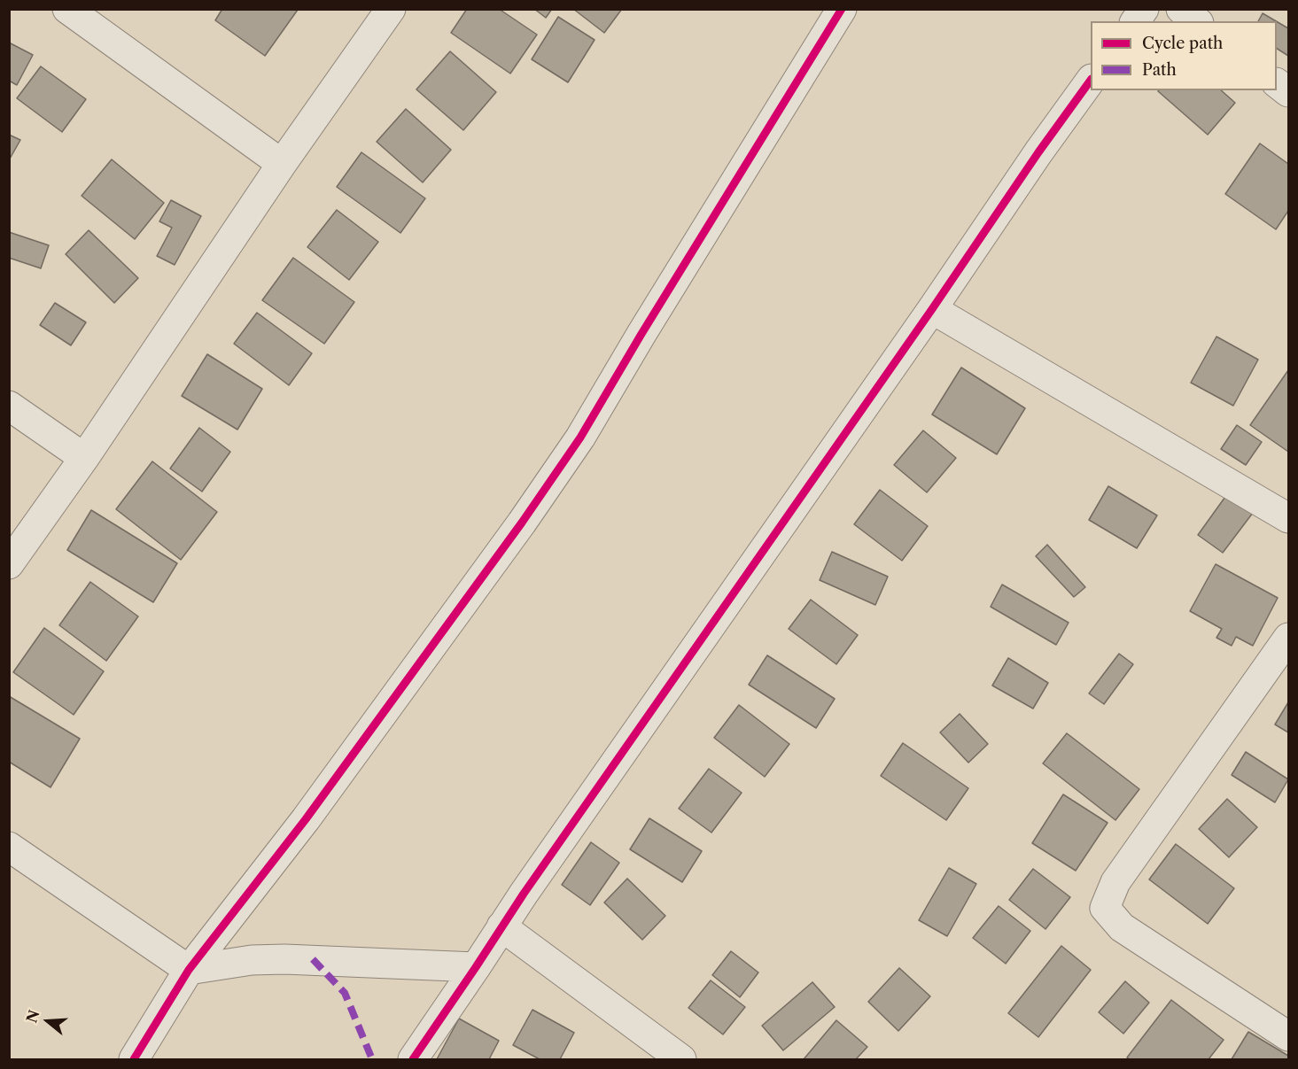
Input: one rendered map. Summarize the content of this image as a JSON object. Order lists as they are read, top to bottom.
{
  "legend": ["Cycle path", "Path"],
  "north": "left"
}
